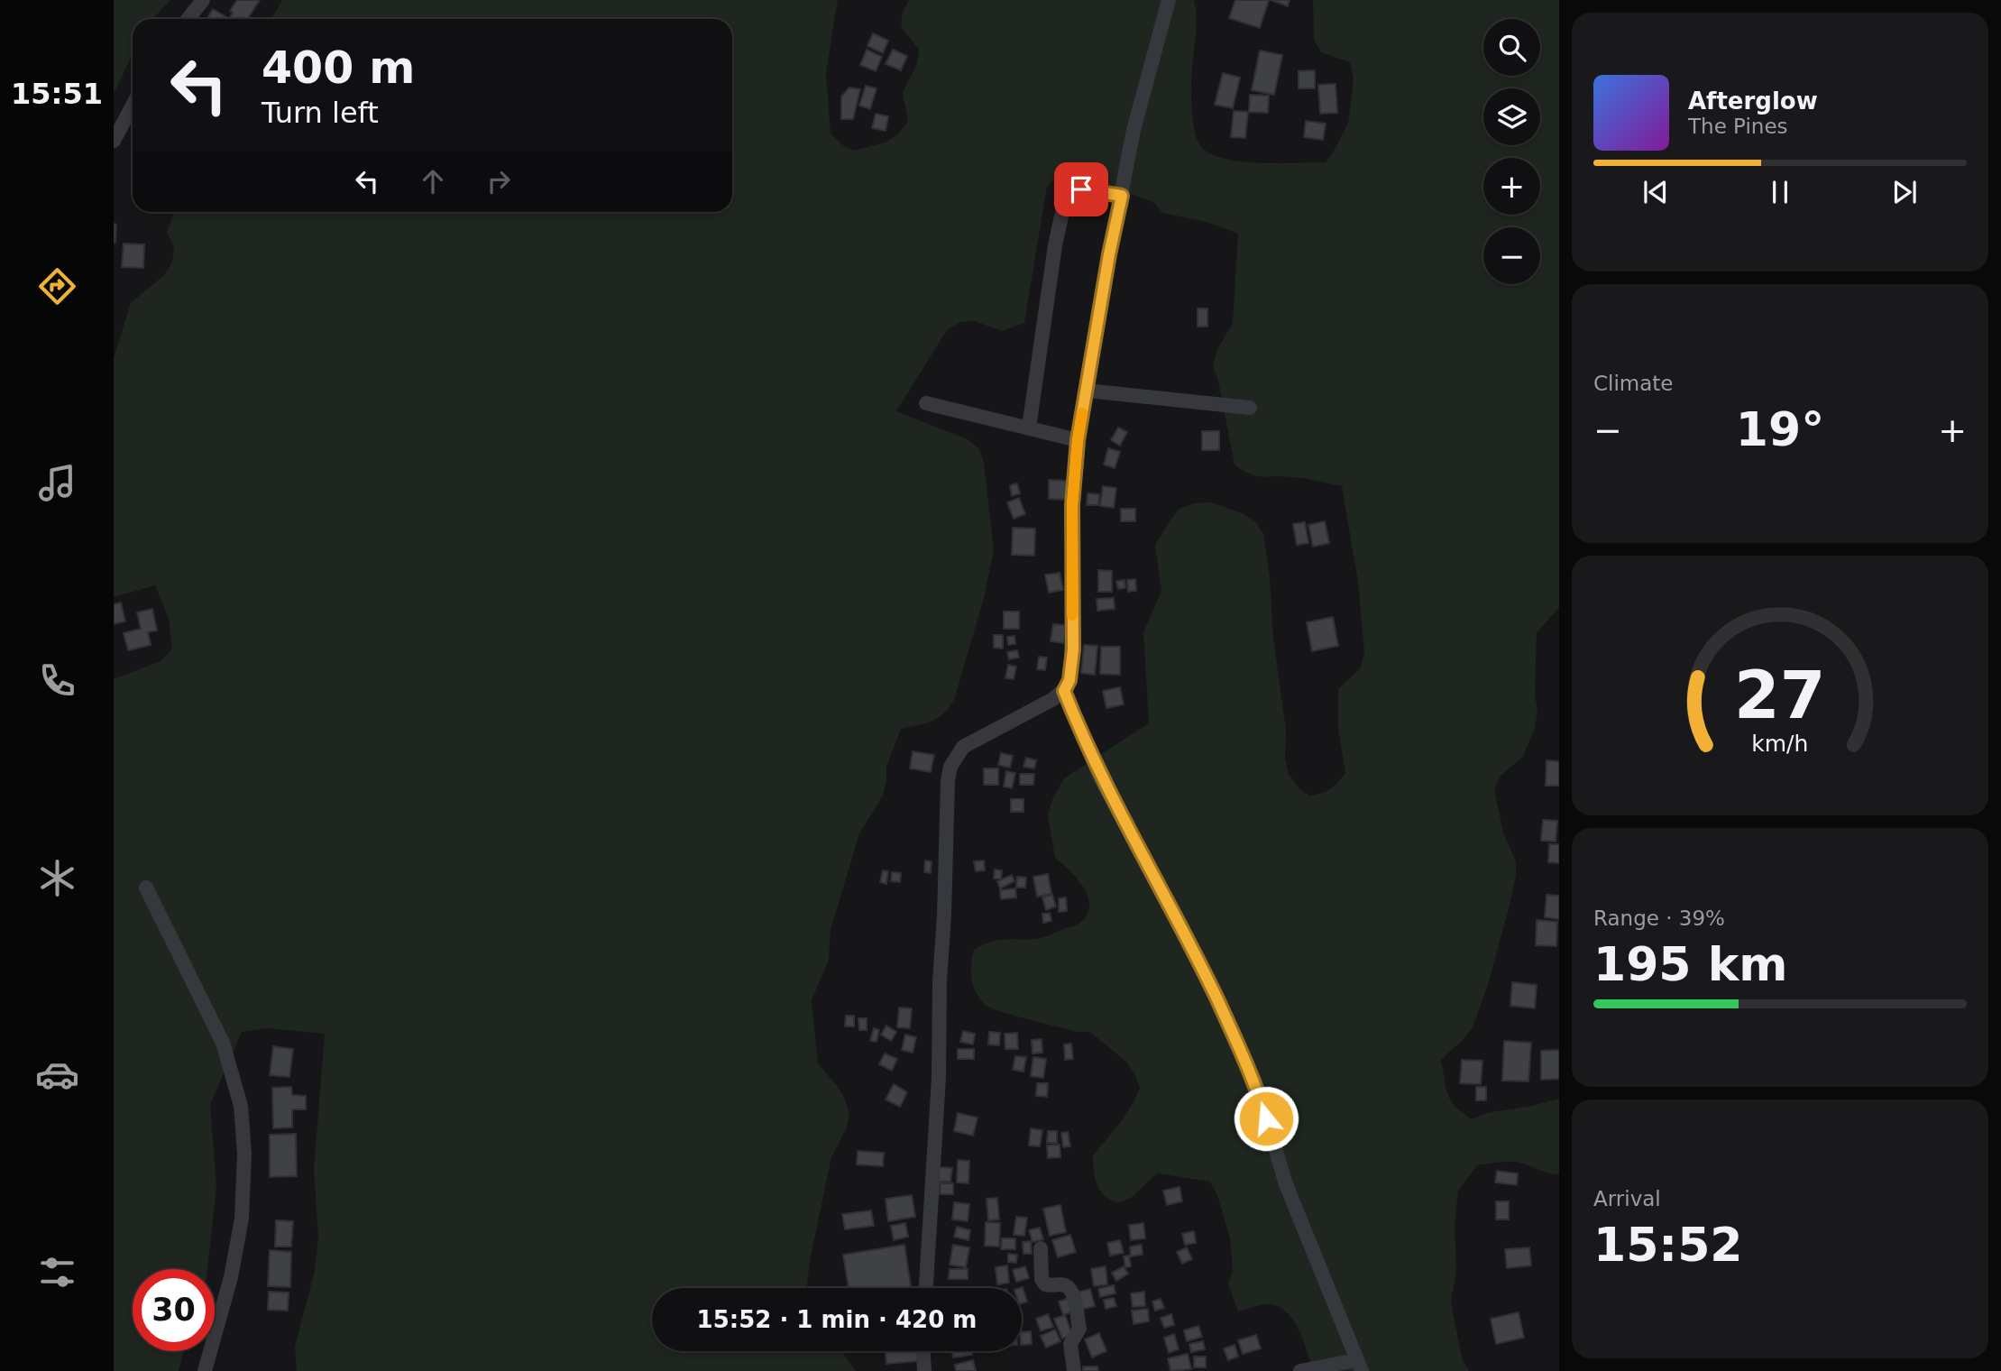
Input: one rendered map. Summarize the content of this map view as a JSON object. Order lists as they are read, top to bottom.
{
  "page": {
    "tabs": "15:51",
    "map_buttons": ["+", "−"],
    "turn": ["400 m", "Turn left"],
    "song": ["Afterglow", "The Pines"],
    "tile": [
      "Climate",
      ["Range · 39%", "195 km"],
      ["Arrival", "15:52"]
    ],
    "heat": ["−", "19°", "+"],
    "limit": "30",
    "trip": "15:52 · 1 min · 420 m",
    "gauge": ["27", "km/h"]
  }
}
